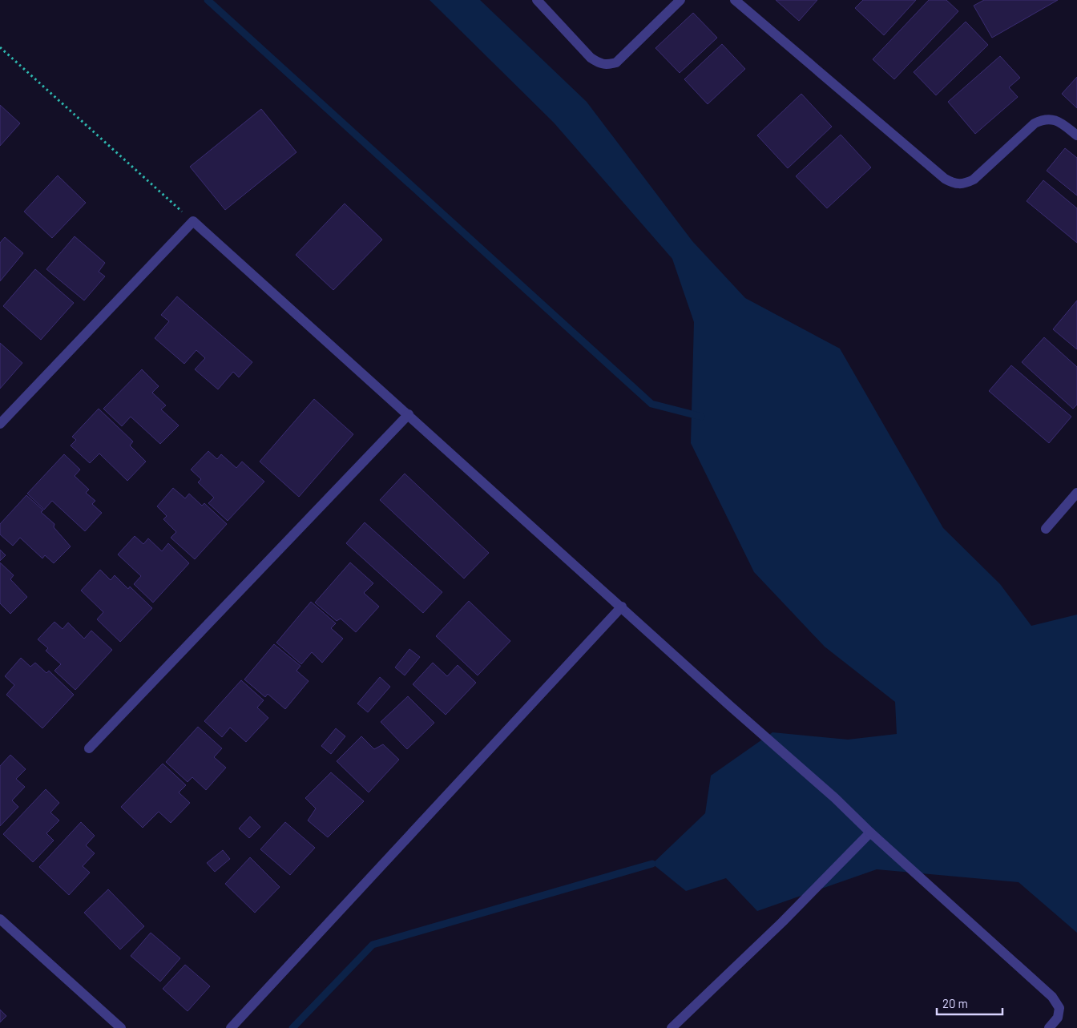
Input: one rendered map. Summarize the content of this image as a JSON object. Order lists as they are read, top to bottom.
{
  "scale_bar": "20 m"
}
